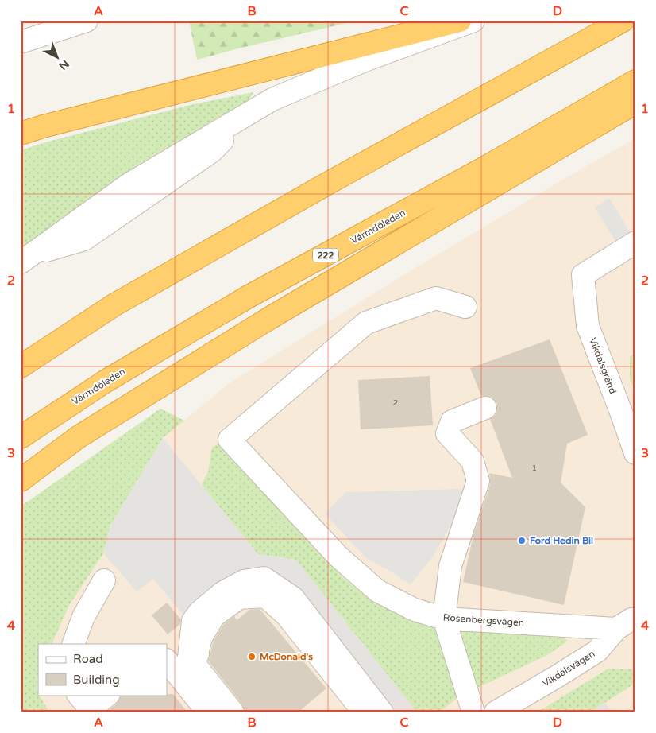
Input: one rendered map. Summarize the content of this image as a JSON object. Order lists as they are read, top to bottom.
{
  "streets": {
    "highway": ["Värmdöleden", "222"],
    "street": ["Vikdalsgränd", "Rosenbergsvägen", "Vikdalsvägen"]
  },
  "crossings": [
    ["Rosenbergsvägen", "Vikdalsvägen"]
  ],
  "places": ["Ford Hedin Bil", "McDonald's"],
  "house_numbers": ["2", "1"],
  "legend": ["Road", "Building"],
  "north": "bottom right",
  "grid": {
    "columns": [
      "A",
      "B",
      "C",
      "D"
    ],
    "rows": [
      "1",
      "2",
      "3",
      "4"
    ]
  }
}
